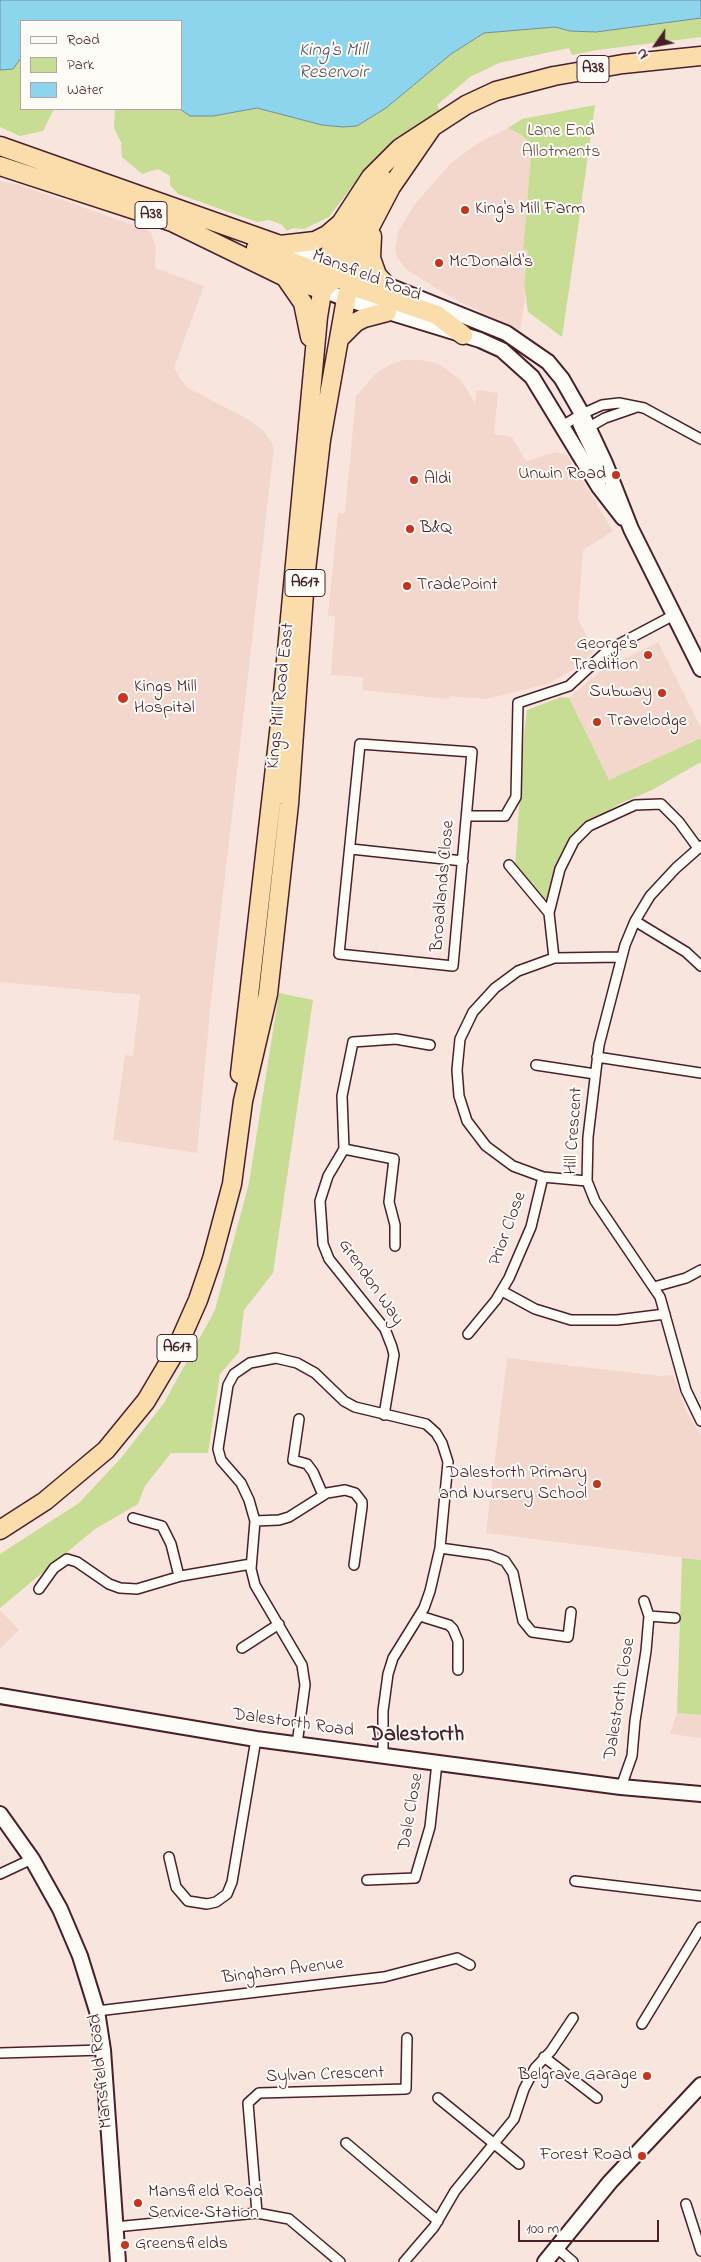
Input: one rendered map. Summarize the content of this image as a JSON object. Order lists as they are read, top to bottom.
{
  "streets": {
    "highway": [
      "A38",
      "Mansfield Road",
      "A617",
      "Kings Mill Road East"
    ],
    "main road": ["Dalestorth Road"],
    "street": [
      "Broadlands Close",
      "Hill Crescent",
      "Prior Close",
      "Grendon Way",
      "Dalestorth Close",
      "Dale Close",
      "Bingham Avenue",
      "Sylvan Crescent"
    ]
  },
  "crossings": [
    ["A38", "A617"],
    ["Mansfield Road", "A617"],
    ["Mansfield Road", "Kings Mill Road East"],
    ["Mansfield Road", "Bingham Avenue"],
    ["A617", "Kings Mill Road East"],
    ["Hill Crescent", "Prior Close"],
    ["Dalestorth Close", "Dalestorth Road"],
    ["Dalestorth Road", "Dale Close"]
  ],
  "districts": ["Dalestorth"],
  "water": ["King's Mill Reservoir"],
  "parks": ["Lane End Allotments"],
  "places": [
    "King's Mill Farm",
    "McDonald's",
    "Unwin Road",
    "Aldi",
    "B&Q",
    "TradePoint",
    "George's Tradition",
    "Subway",
    "Kings Mill Hospital",
    "Travelodge",
    "Dalestorth Primary and Nursery School",
    "Belgrave Garage",
    "Forest Road",
    "Mansfield Road Service Station",
    "Greensfields"
  ],
  "legend": ["Road", "Park", "Water"],
  "scale_bar": "100 m",
  "north": "bottom left"
}
